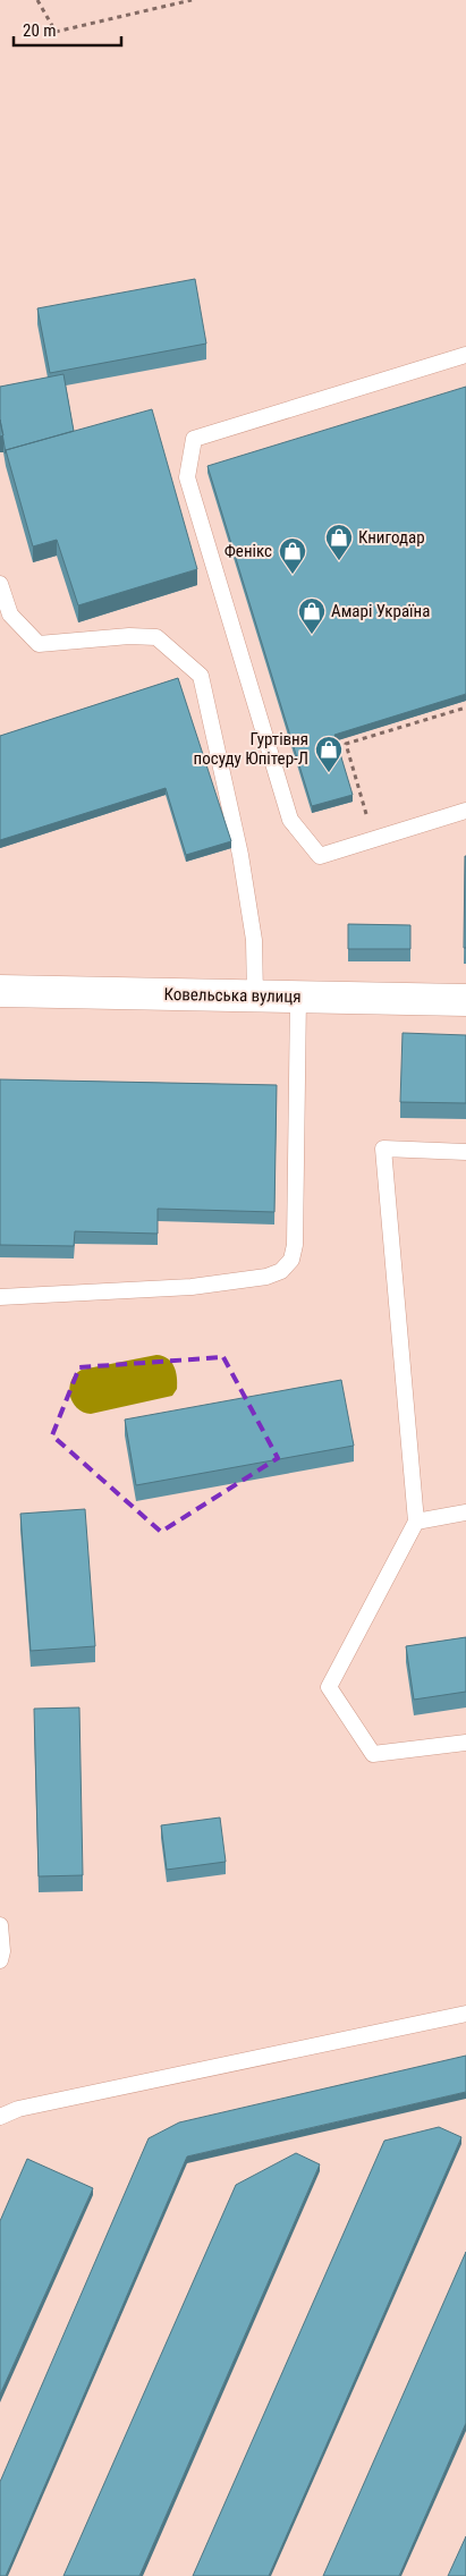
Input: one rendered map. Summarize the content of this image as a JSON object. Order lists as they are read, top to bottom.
{
  "streets": {
    "street": ["Ковельська вулиця"]
  },
  "places": {
    "shop": [
      "Книгодар",
      "Фенікс",
      "Амарі Україна",
      "Гуртівня посуду Юпітер-Л"
    ]
  },
  "scale_bar": "20 m"
}
